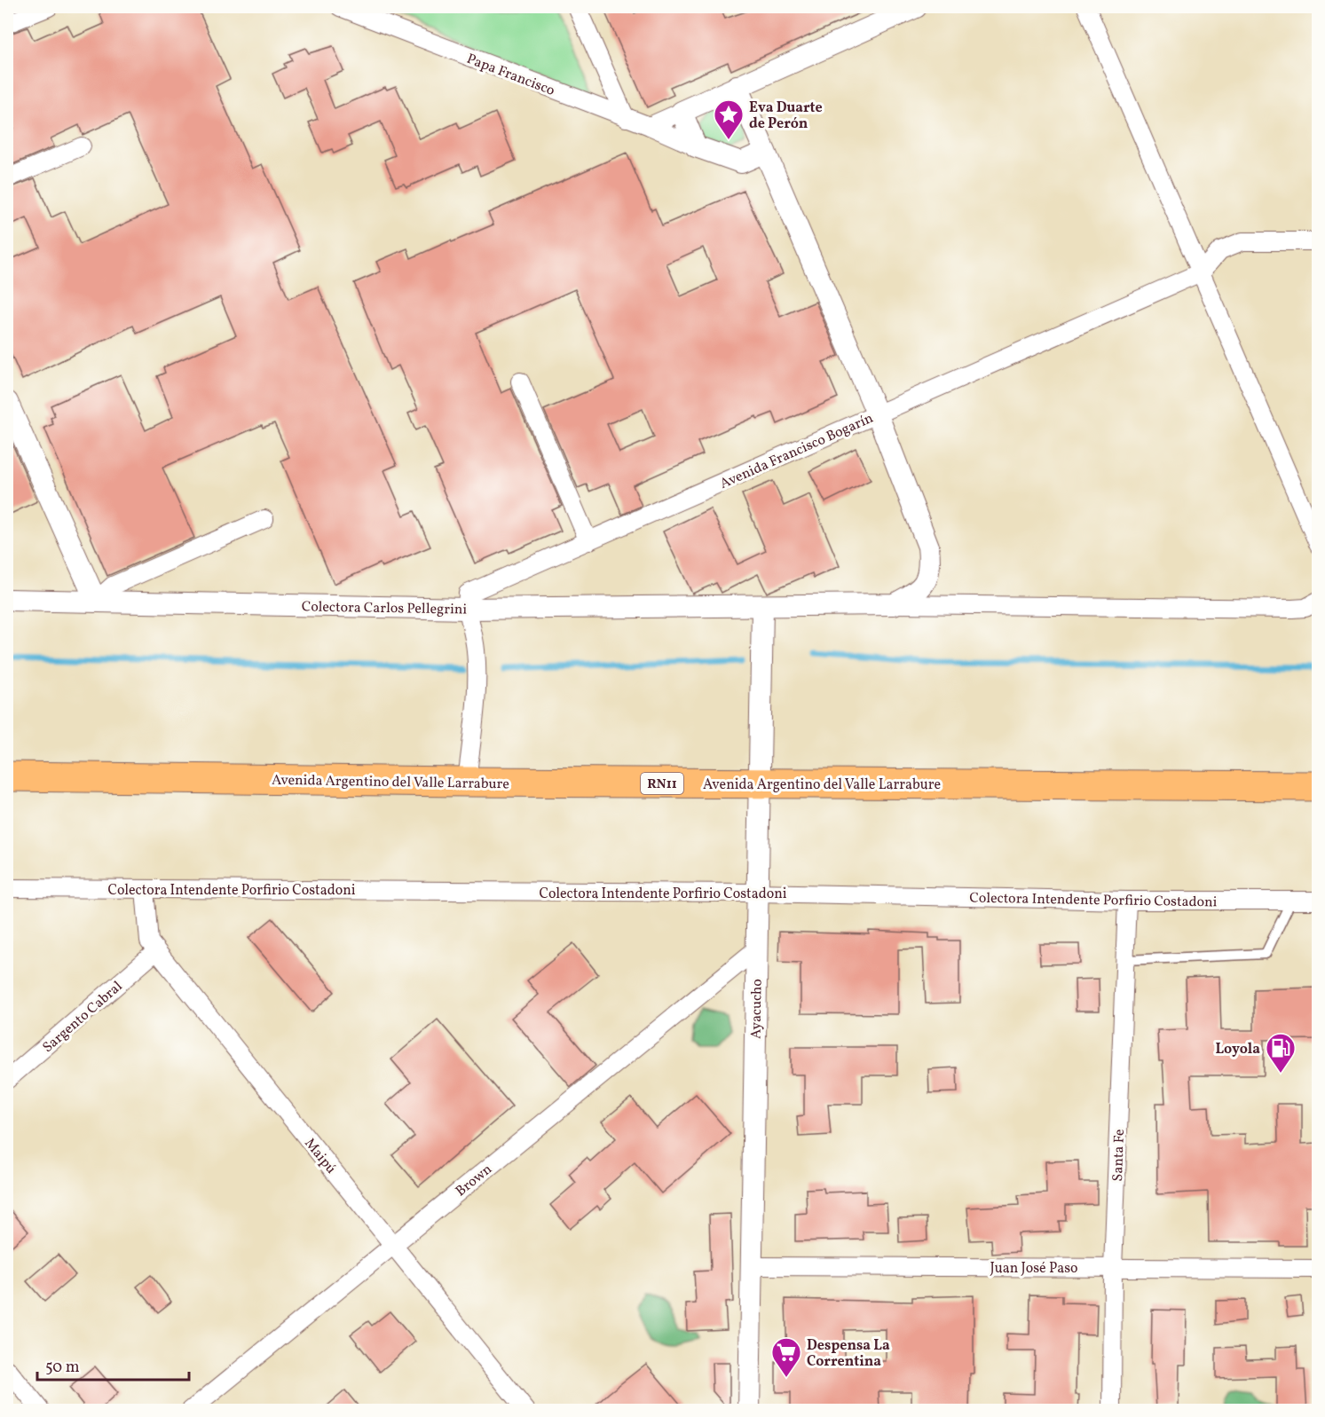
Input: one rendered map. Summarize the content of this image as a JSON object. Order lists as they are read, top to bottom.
{
  "streets": {
    "highway": ["Avenida Argentino del Valle Larrabure", "RN11"],
    "street": [
      "Papa Francisco",
      "Avenida Francisco Bogarín",
      "Colectora Carlos Pellegrini",
      "Colectora Intendente Porfirio Costadoni",
      "Ayacucho",
      "Sargento Cabral",
      "Maipú",
      "Santa Fe",
      "Brown",
      "Juan José Paso"
    ]
  },
  "crossings": [
    ["Avenida Francisco Bogarín", "Colectora Carlos Pellegrini"],
    ["Colectora Carlos Pellegrini", "Ayacucho"],
    ["Avenida Argentino del Valle Larrabure", "Ayacucho"],
    ["Colectora Intendente Porfirio Costadoni", "Ayacucho"],
    ["Colectora Intendente Porfirio Costadoni", "Maipú"],
    ["Colectora Intendente Porfirio Costadoni", "Santa Fe"],
    ["Ayacucho", "Brown"],
    ["Ayacucho", "Juan José Paso"],
    ["Sargento Cabral", "Maipú"],
    ["Maipú", "Brown"],
    ["Santa Fe", "Juan José Paso"]
  ],
  "places": {
    "place": ["Eva Duarte de Perón"],
    "fuel station": ["Loyola"],
    "supermarket": ["Despensa La Correntina"]
  },
  "scale_bar": "50 m"
}
